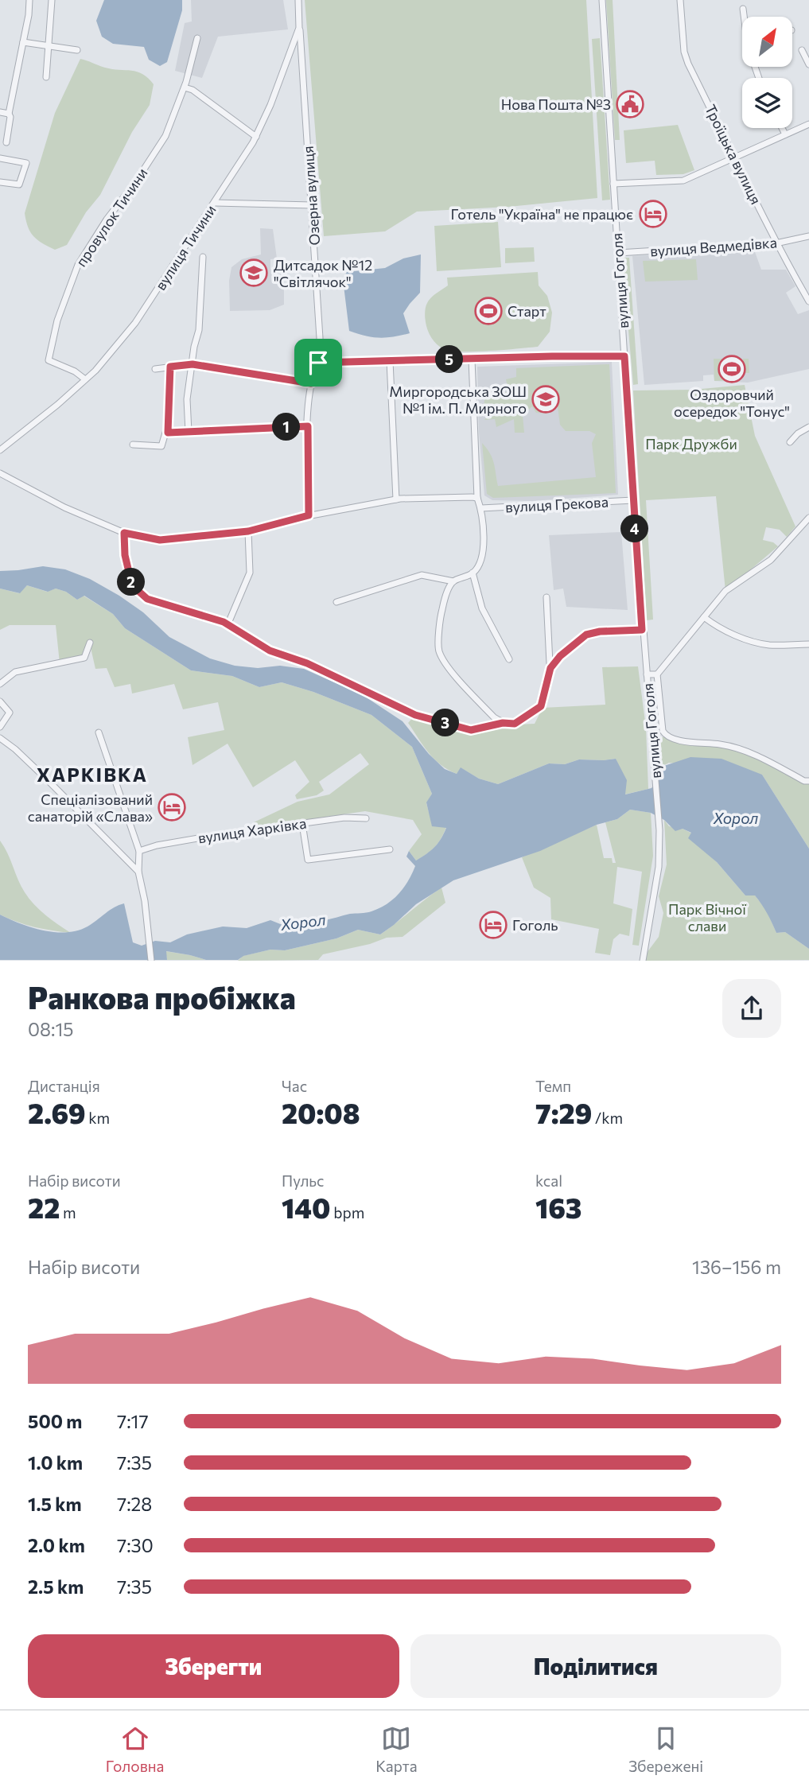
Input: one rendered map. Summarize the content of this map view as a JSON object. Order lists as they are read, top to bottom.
{
  "streets": {
    "street": [
      "Троїцька вулиця",
      "Озерна вулиця",
      "провулок Тичини",
      "вулиця Ведмедівка",
      "вулиця Тичини",
      "вулиця Гоголя",
      "вулиця Грекова",
      "вулиця Харківка"
    ]
  },
  "crossings": [
    ["Троїцька вулиця", "вулиця Ведмедівка"],
    ["Озерна вулиця", "вулиця Тичини"],
    ["провулок Тичини", "вулиця Тичини"],
    ["вулиця Ведмедівка", "вулиця Гоголя"],
    ["вулиця Гоголя", "вулиця Грекова"]
  ],
  "districts": ["ХАРКІВКА"],
  "water": ["Хорол"],
  "parks": ["Парк Дружби", "Парк Вічної слави"],
  "places": {
    "public building": ["Нова Пошта №3"],
    "hotel": ["Готель \"Україна\" не працює", "Спеціалізований санаторій «Слава»", "Гоголь"],
    "school or university": ["Дитсадок №12 \"Світлячок\"", "Миргородська ЗОШ №1 ім. П. Мирного"],
    "sports": ["Старт", "Оздоровчий осередок \"Тонус\""]
  },
  "north": "top right",
  "page": {
    "pins": [
      "5",
      "1",
      "4",
      "2",
      "3"
    ],
    "heading": ["Ранкова пробіжка", "08:15"],
    "stats": [
      ["Дистанція", "2.69 km"],
      ["Час", "20:08"],
      ["Темп", "7:29 /km"],
      ["Набір висоти", "22 m"],
      ["Пульс", "140 bpm"],
      ["kcal", "163"]
    ],
    "chart": ["Набір висоти", "136–156 m"],
    "list": [
      {
        "name": "500 m",
        "note": "7:17"
      },
      {
        "name": "1.0 km",
        "note": "7:35"
      },
      {
        "name": "1.5 km",
        "note": "7:28"
      },
      {
        "name": "2.0 km",
        "note": "7:30"
      },
      {
        "name": "2.5 km",
        "note": "7:35"
      }
    ],
    "buttons": ["Зберегти", "Поділитися"],
    "tabs": ["Головна", "Карта", "Збережені"]
  }
}
